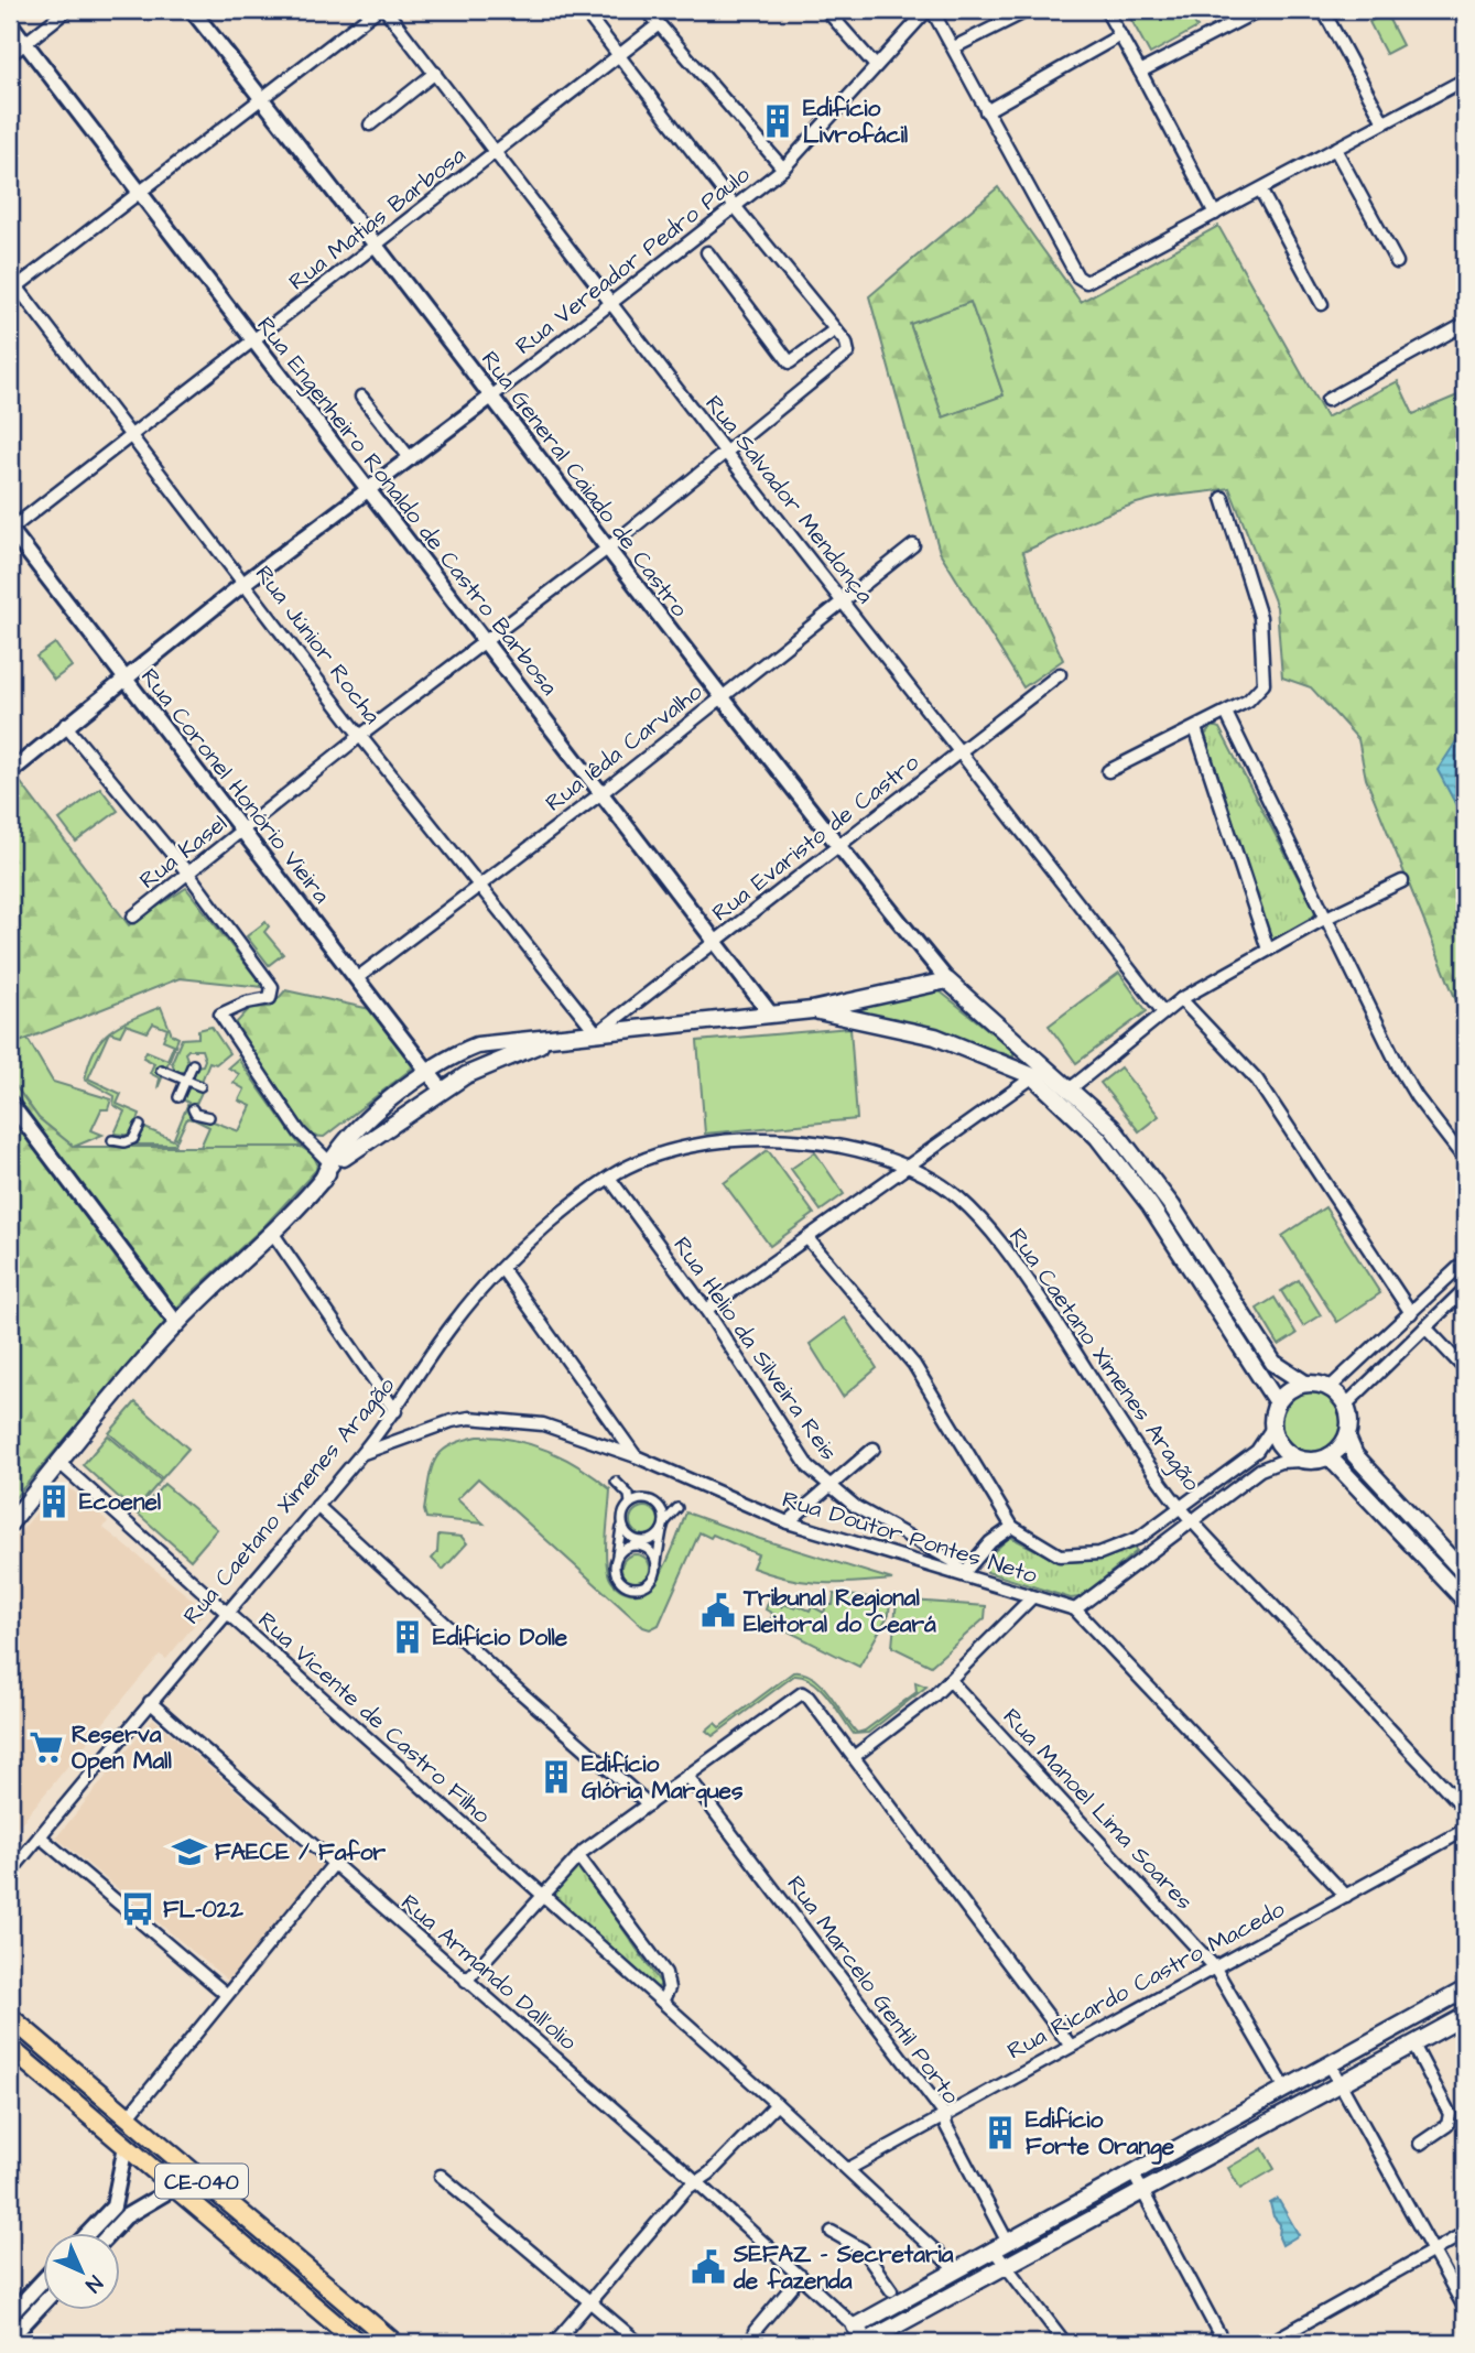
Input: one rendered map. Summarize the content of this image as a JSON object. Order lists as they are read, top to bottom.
{
  "streets": {
    "highway": ["CE-040"],
    "street": [
      "Rua Matias Barbosa",
      "Rua Vereador Pedro Paulo",
      "Rua General Caiado de Castro",
      "Rua Salvador Mendonça",
      "Rua Engenheiro Ronaldo de Castro Barbosa",
      "Rua Júnior Rocha",
      "Rua Iêda Carvalho",
      "Rua Coronel Honório Vieira",
      "Rua Evaristo de Castro",
      "Rua Kasel",
      "Rua Helio da Silveira Reis",
      "Rua Caetano Ximenes Aragão",
      "Rua Doutor Pontes Neto",
      "Rua Vicente de Castro Filho",
      "Rua Manoel Lima Soares",
      "Rua Armando Dall'olio",
      "Rua Ricardo Castro Macedo",
      "Rua Marcelo Gentil Porto"
    ]
  },
  "crossings": [
    ["Rua Matias Barbosa", "Rua General Caiado de Castro"],
    ["Rua Matias Barbosa", "Rua Salvador Mendonça"],
    ["Rua Matias Barbosa", "Rua Engenheiro Ronaldo de Castro Barbosa"],
    ["Rua Matias Barbosa", "Rua Júnior Rocha"],
    ["Rua Matias Barbosa", "Rua Coronel Honório Vieira"],
    ["Rua Vereador Pedro Paulo", "Rua General Caiado de Castro"],
    ["Rua Vereador Pedro Paulo", "Rua Salvador Mendonça"],
    ["Rua Vereador Pedro Paulo", "Rua Engenheiro Ronaldo de Castro Barbosa"],
    ["Rua Vereador Pedro Paulo", "Rua Júnior Rocha"],
    ["Rua Vereador Pedro Paulo", "Rua Coronel Honório Vieira"],
    ["Rua General Caiado de Castro", "Rua Iêda Carvalho"],
    ["Rua General Caiado de Castro", "Rua Evaristo de Castro"],
    ["Rua General Caiado de Castro", "Rua Kasel"],
    ["Rua Salvador Mendonça", "Rua Iêda Carvalho"],
    ["Rua Salvador Mendonça", "Rua Evaristo de Castro"],
    ["Rua Salvador Mendonça", "Rua Kasel"],
    ["Rua Engenheiro Ronaldo de Castro Barbosa", "Rua Iêda Carvalho"],
    ["Rua Engenheiro Ronaldo de Castro Barbosa", "Rua Evaristo de Castro"],
    ["Rua Engenheiro Ronaldo de Castro Barbosa", "Rua Kasel"],
    ["Rua Júnior Rocha", "Rua Iêda Carvalho"],
    ["Rua Júnior Rocha", "Rua Evaristo de Castro"],
    ["Rua Júnior Rocha", "Rua Kasel"],
    ["Rua Iêda Carvalho", "Rua Coronel Honório Vieira"],
    ["Rua Coronel Honório Vieira", "Rua Kasel"],
    ["Rua Helio da Silveira Reis", "Rua Caetano Ximenes Aragão"],
    ["Rua Helio da Silveira Reis", "Rua Doutor Pontes Neto"],
    ["Rua Caetano Ximenes Aragão", "Rua Doutor Pontes Neto"],
    ["Rua Caetano Ximenes Aragão", "Rua Vicente de Castro Filho"],
    ["Rua Caetano Ximenes Aragão", "Rua Armando Dall'olio"],
    ["Rua Vicente de Castro Filho", "Rua Ricardo Castro Macedo"],
    ["Rua Manoel Lima Soares", "Rua Ricardo Castro Macedo"],
    ["Rua Ricardo Castro Macedo", "Rua Marcelo Gentil Porto"]
  ],
  "places": {
    "building": [
      "Edifício Livrofácil",
      "Ecoenel",
      "Edifício Dolle",
      "Edifício Glória Marques",
      "Edifício Forte Orange"
    ],
    "public building": ["Tribunal Regional Eleitoral do Ceará", "SEFAZ - Secretaria de fazenda"],
    "supermarket": ["Reserva Open Mall"],
    "school or university": ["FAECE / Fafor"],
    "bus stop": ["FL-022"]
  },
  "north": "bottom right"
}
